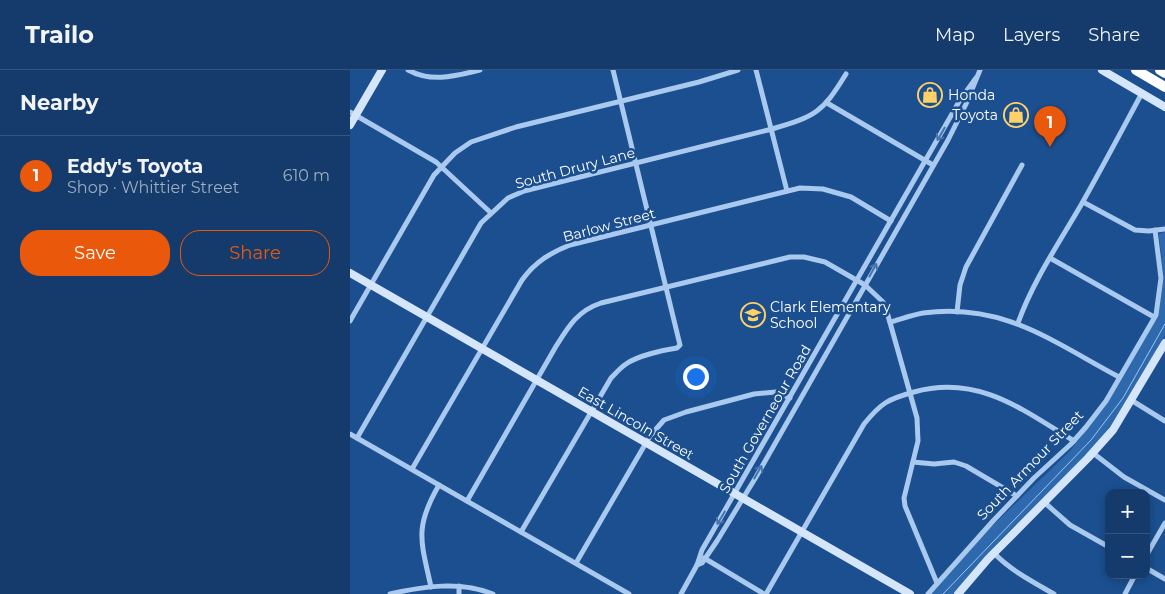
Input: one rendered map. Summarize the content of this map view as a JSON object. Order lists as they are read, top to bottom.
{
  "streets": {
    "street": [
      "South Drury Lane",
      "Barlow Street",
      "South Governeour Road",
      "East Lincoln Street",
      "South Armour Street"
    ]
  },
  "crossings": [
    ["South Drury Lane", "East Lincoln Street"],
    ["Barlow Street", "South Governeour Road"],
    ["Barlow Street", "East Lincoln Street"],
    ["South Governeour Road", "East Lincoln Street"]
  ],
  "places": {
    "shop": ["Honda", "Toyota"],
    "school or university": ["Clark Elementary School"]
  },
  "page": {
    "header": "Trailo",
    "nav": ["Map", "Layers", "Share"],
    "heading": "Nearby",
    "pins": "1",
    "list": [
      {
        "mark": "1",
        "name": "Eddy's Toyota",
        "note": "Shop · Whittier Street",
        "value": "610 m"
      }
    ],
    "buttons": ["Save", "Share"],
    "map_buttons": ["+", "−"]
  }
}
